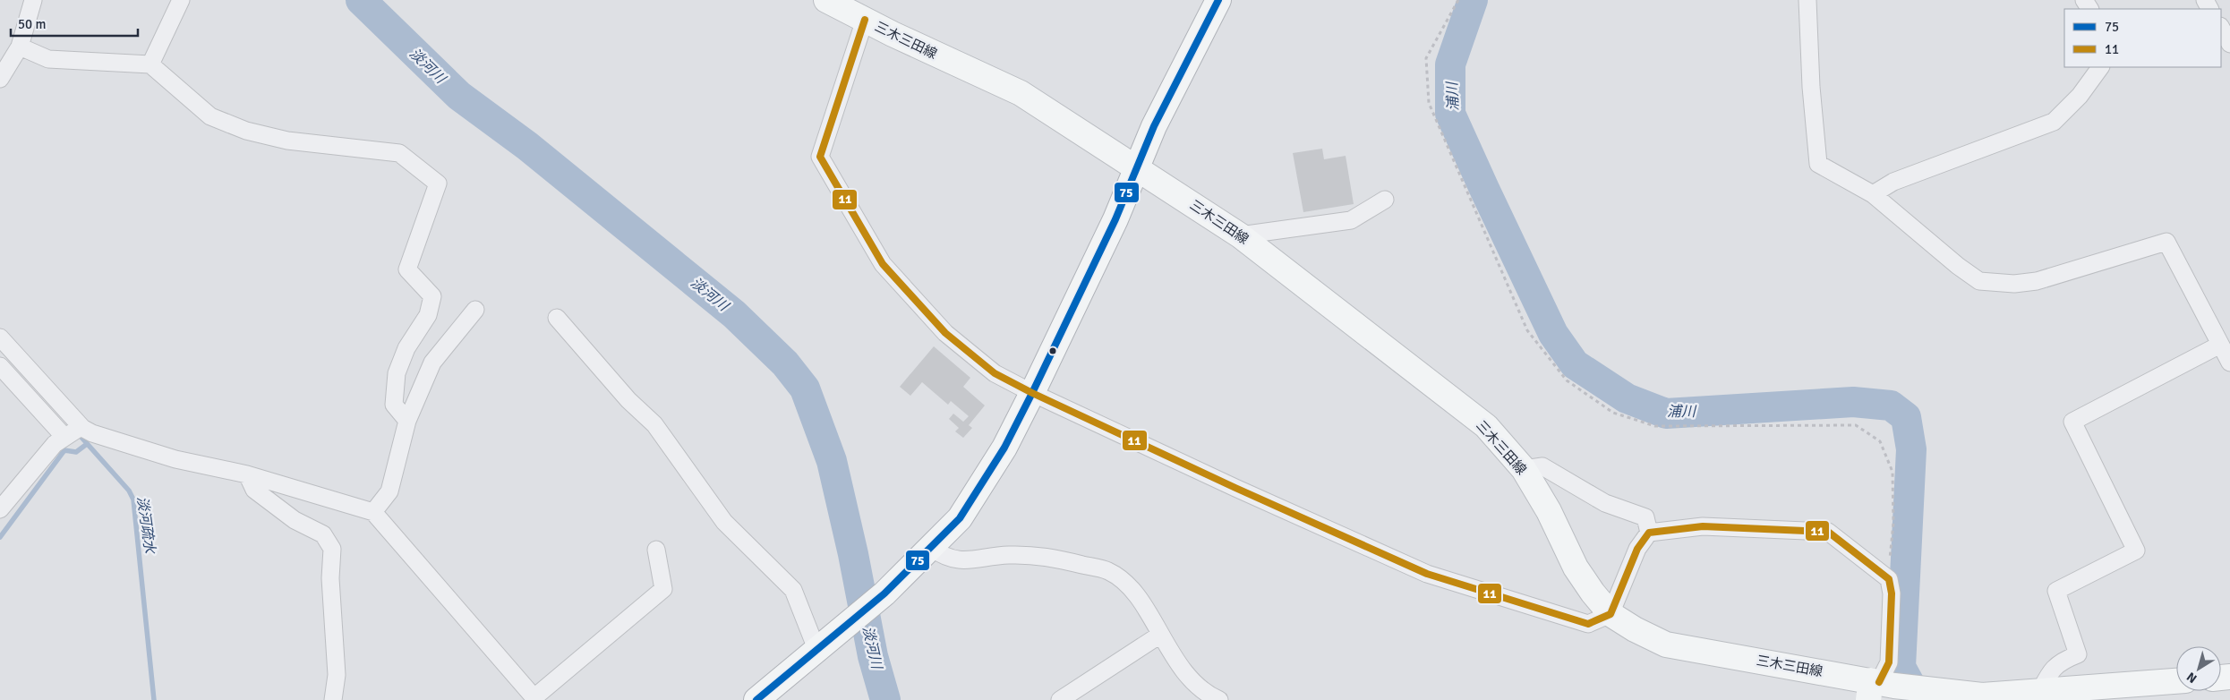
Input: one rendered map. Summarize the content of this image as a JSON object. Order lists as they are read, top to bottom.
{
  "streets": {
    "main road": ["三木三田線"]
  },
  "water": ["淡河川", "浦川", "淡河疏水"],
  "lines": ["transit line 75", "transit line 11"],
  "legend": ["75", "11"],
  "scale_bar": "50 m",
  "north": "bottom left"
}
